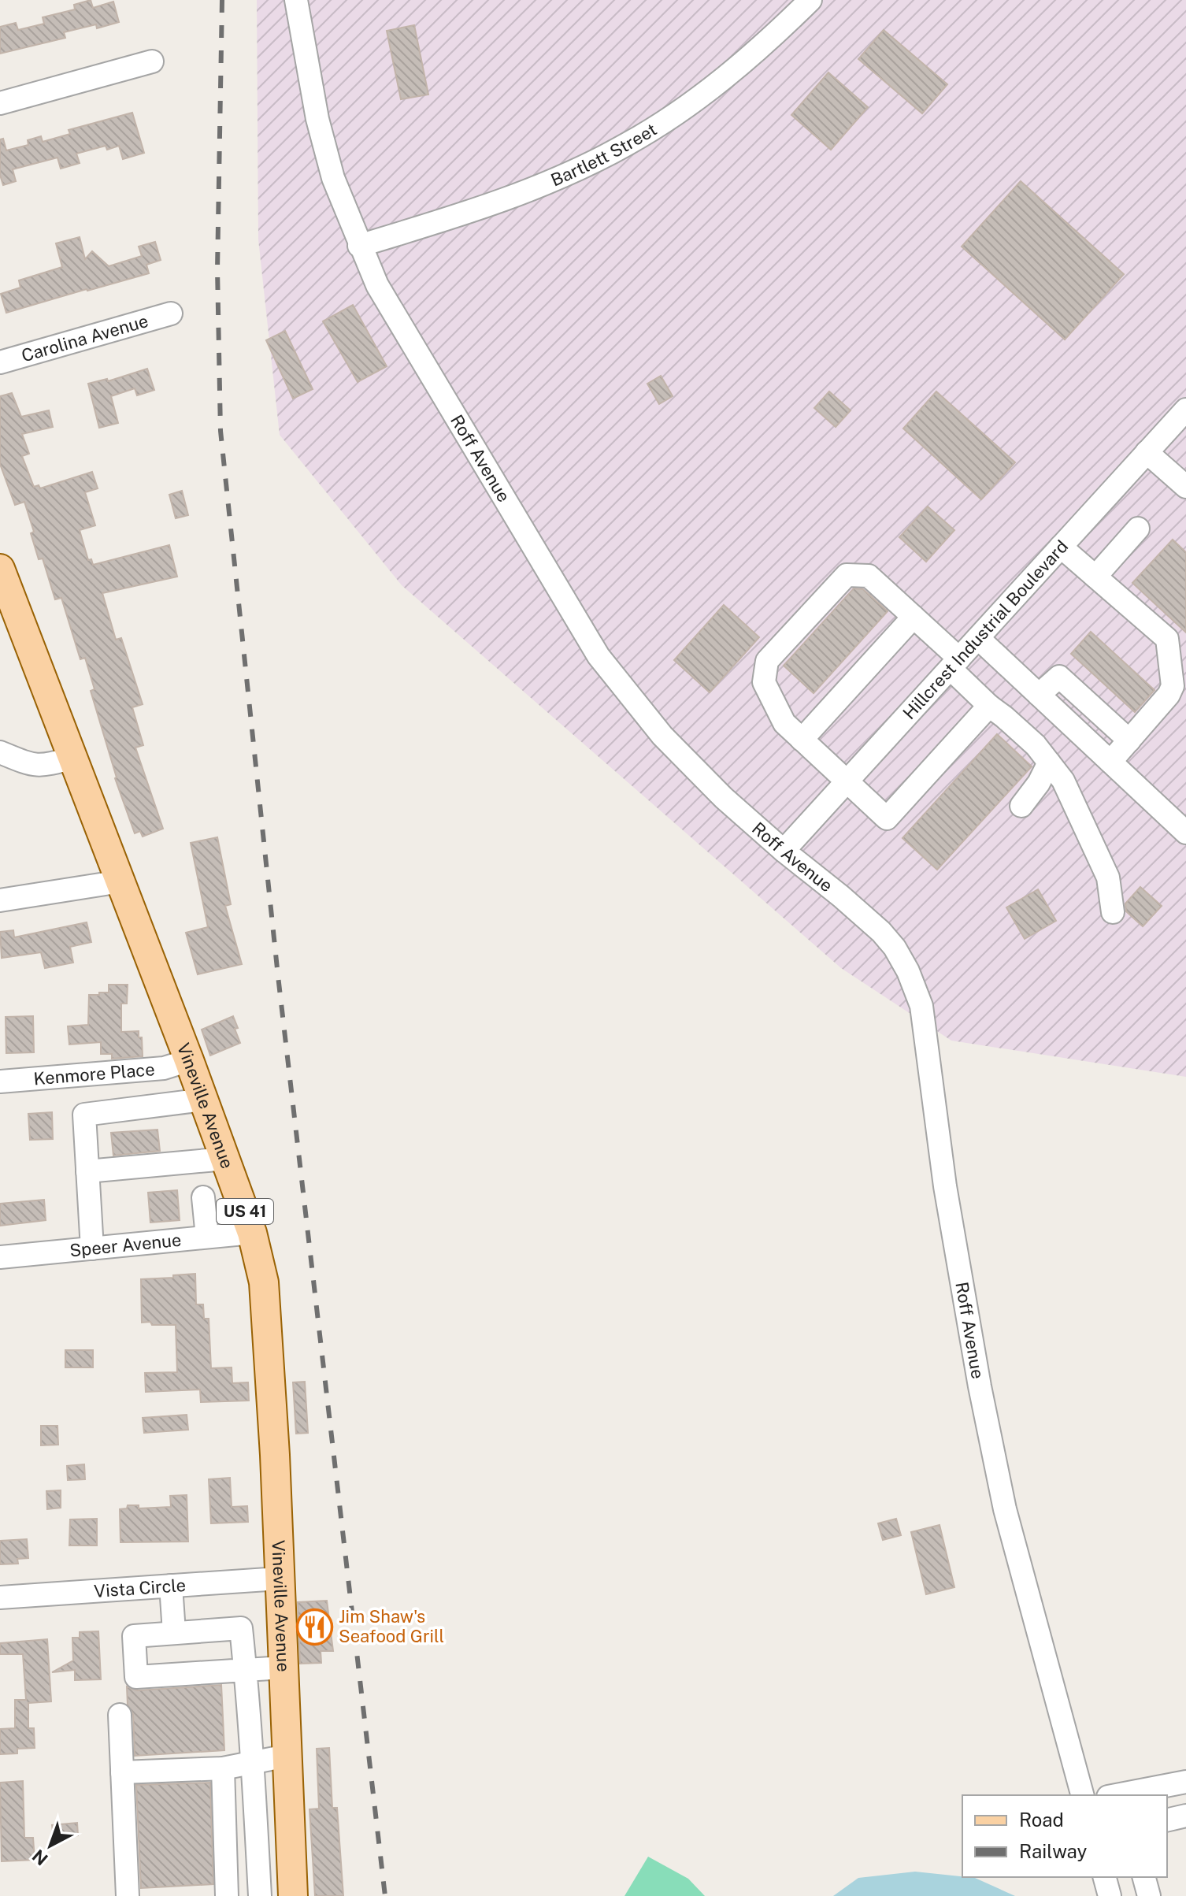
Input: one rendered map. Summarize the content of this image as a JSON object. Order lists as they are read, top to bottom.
{
  "streets": {
    "main road": ["Vineville Avenue", "US 41"],
    "street": [
      "Bartlett Street",
      "Carolina Avenue",
      "Roff Avenue",
      "Hillcrest Industrial Boulevard",
      "Kenmore Place",
      "Speer Avenue",
      "Vista Circle"
    ]
  },
  "crossings": [
    ["Bartlett Street", "Roff Avenue"],
    ["Roff Avenue", "Hillcrest Industrial Boulevard"],
    ["Kenmore Place", "Vineville Avenue"],
    ["Vineville Avenue", "Speer Avenue"],
    ["Vineville Avenue", "Vista Circle"]
  ],
  "places": {
    "restaurant": ["Jim Shaw's Seafood Grill"]
  },
  "legend": ["Road", "Railway"],
  "north": "bottom left"
}
